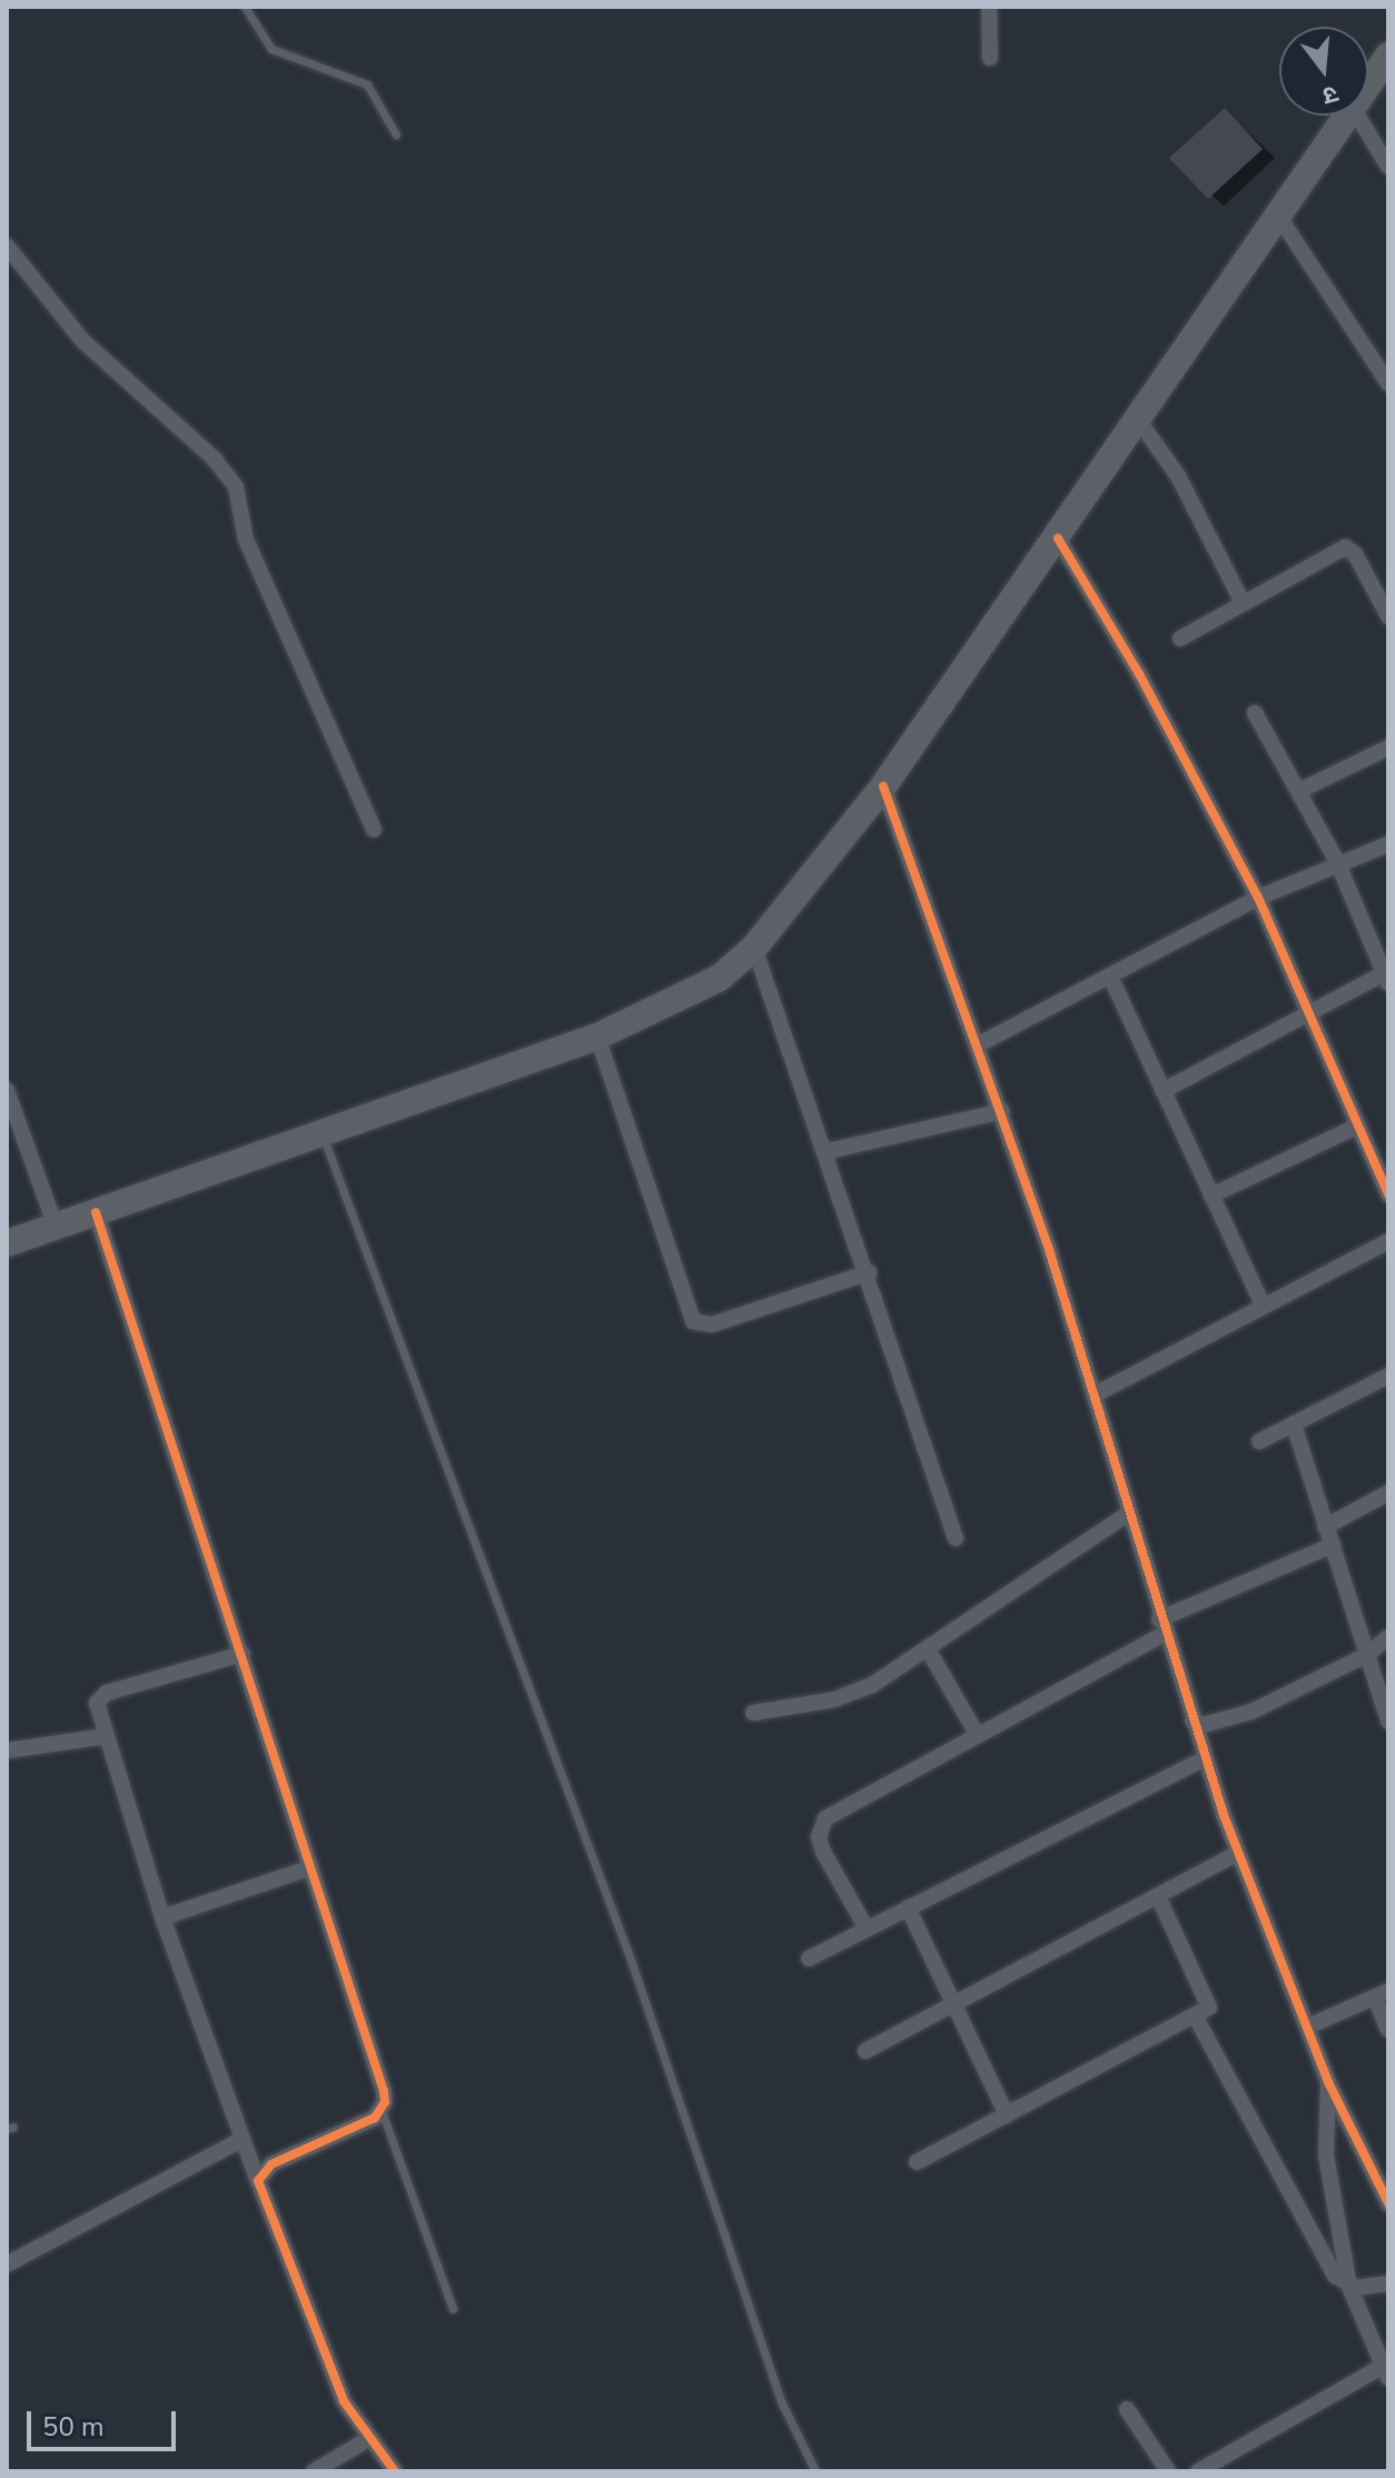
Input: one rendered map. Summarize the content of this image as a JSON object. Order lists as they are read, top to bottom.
{
  "scale_bar": "50 m",
  "north": "bottom"
}
